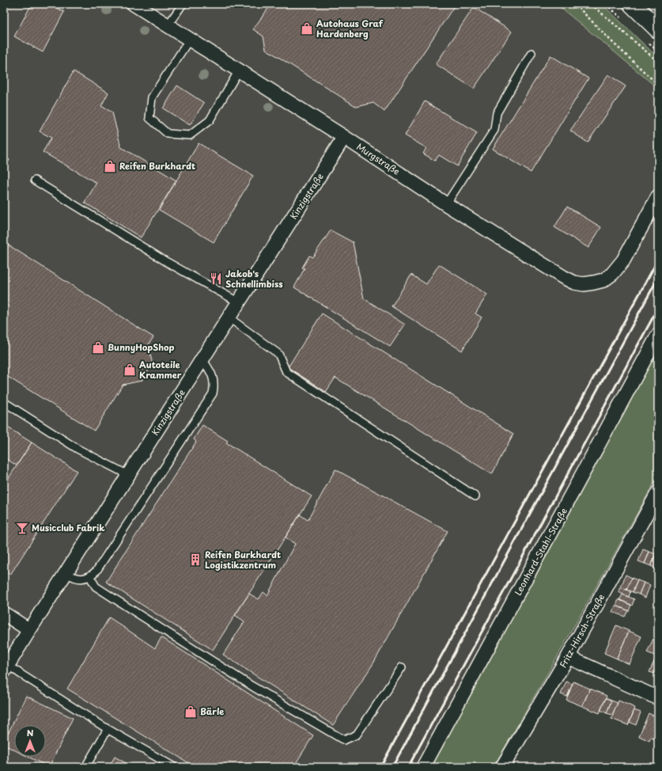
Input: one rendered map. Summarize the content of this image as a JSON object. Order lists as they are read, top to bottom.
{
  "streets": {
    "street": [
      "Murgstraße",
      "Kinzigstraße",
      "Leonhard-Stahl-Straße",
      "Fritz-Hirsch-Straße"
    ]
  },
  "crossings": [
    ["Murgstraße", "Kinzigstraße"]
  ],
  "places": {
    "shop": [
      "Autohaus Graf Hardenberg",
      "Reifen Burkhardt",
      "BunnyHopShop",
      "Autoteile Krammer",
      "Bärle"
    ],
    "restaurant": ["Jakob's Schnellimbiss"],
    "bar": ["Musicclub Fabrik"],
    "building": ["Reifen Burkhardt Logistikzentrum"]
  },
  "north": "top"
}
